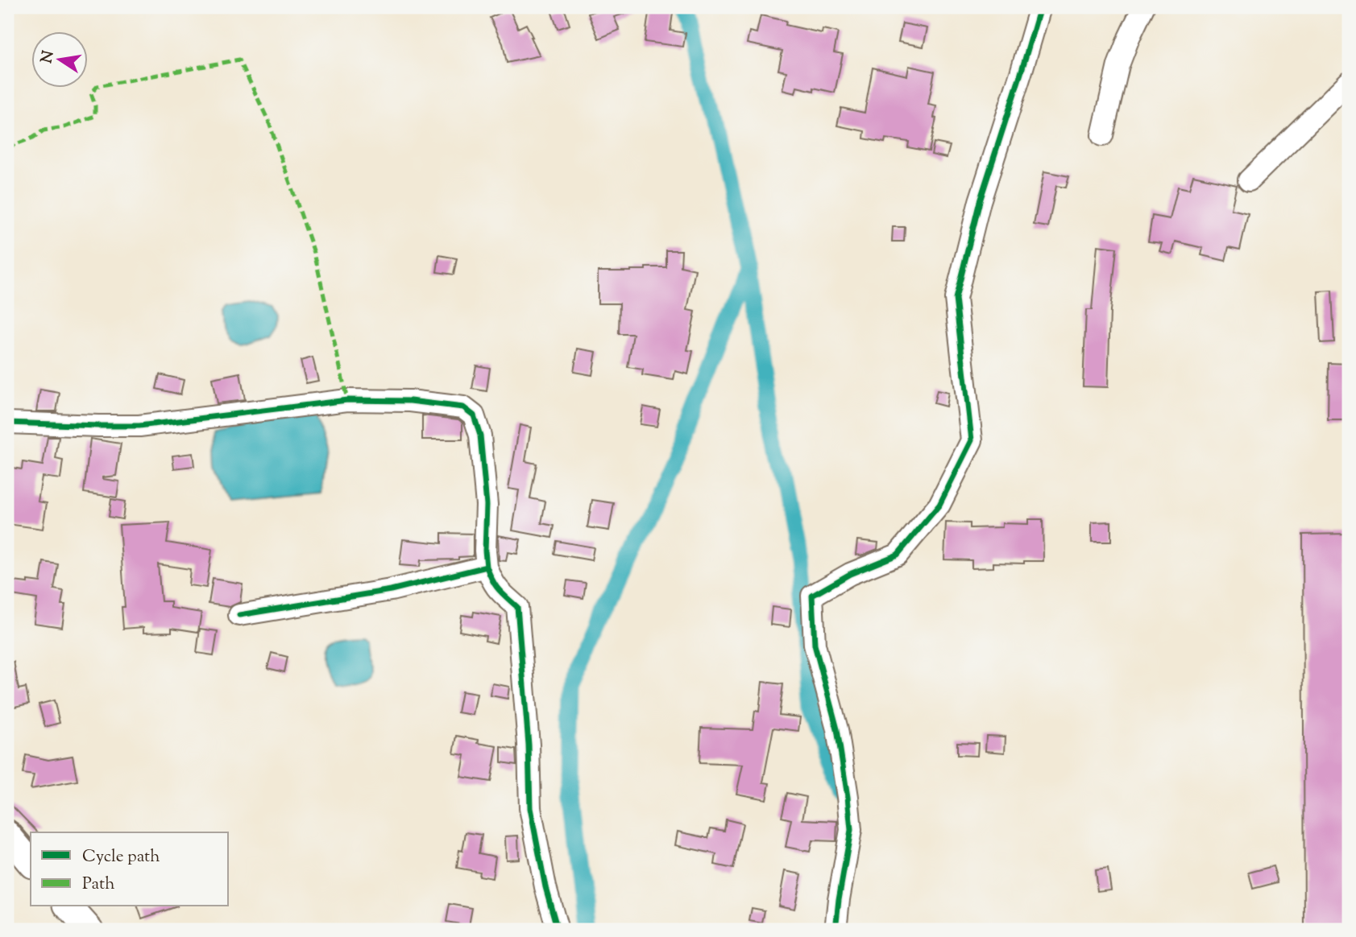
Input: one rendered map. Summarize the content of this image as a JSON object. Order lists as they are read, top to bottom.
{
  "legend": ["Cycle path", "Path"],
  "north": "left"
}
